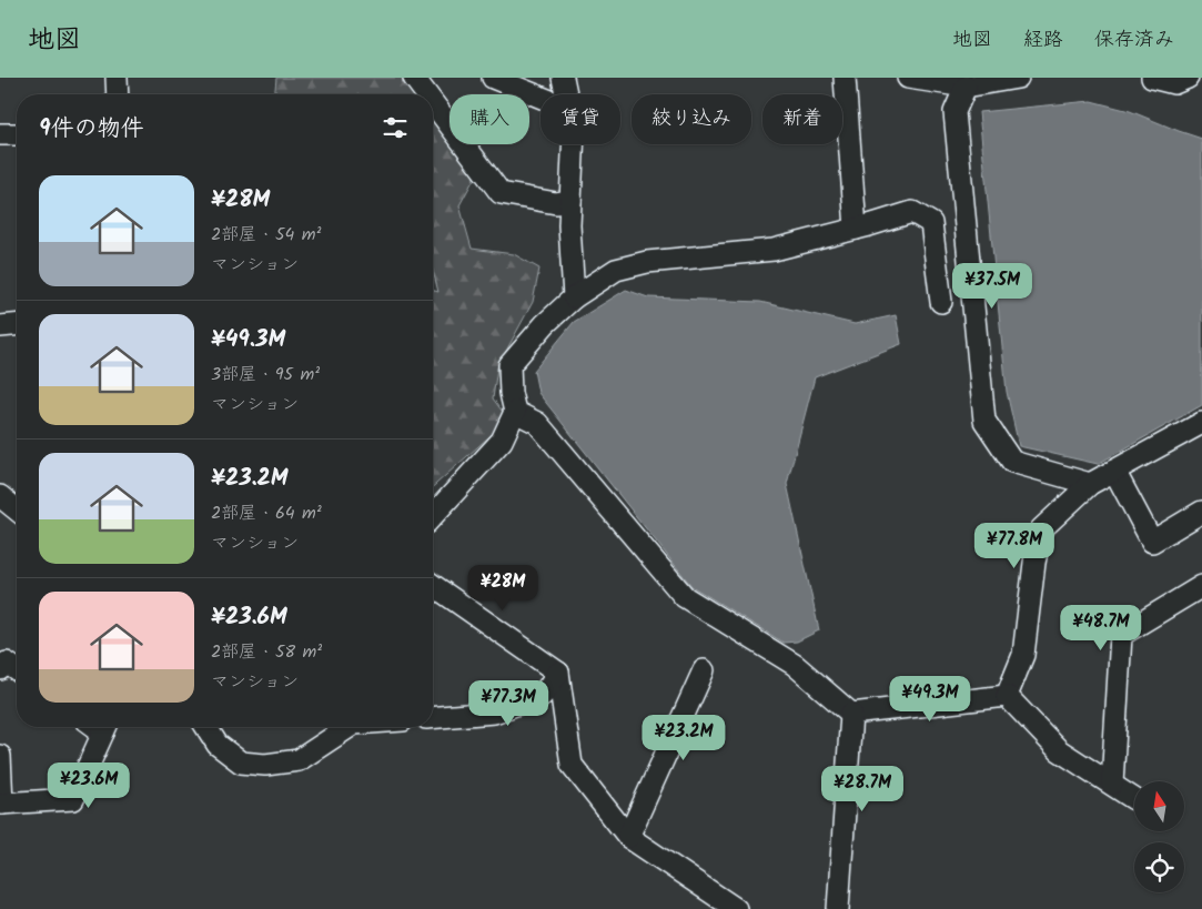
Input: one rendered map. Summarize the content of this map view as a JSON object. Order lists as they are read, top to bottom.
{
  "north": "top",
  "page": {
    "header": "地図",
    "nav": ["地図", "経路", "保存済み"],
    "chip": [
      "購入",
      "賃貸",
      "絞り込み",
      "新着"
    ],
    "heading": "9件の物件",
    "list": [
      {
        "name": "¥28M",
        "note": "2部屋 · 54 m² · マンション"
      },
      {
        "name": "¥49.3M",
        "note": "3部屋 · 95 m² · マンション"
      },
      {
        "name": "¥23.2M",
        "note": "2部屋 · 64 m² · マンション"
      },
      {
        "name": "¥23.6M",
        "note": "2部屋 · 58 m² · マンション"
      }
    ],
    "price": [
      "¥37.5M",
      "¥77.8M",
      "¥28M",
      "¥48.7M",
      "¥49.3M",
      "¥77.3M",
      "¥23.2M",
      "¥23.6M",
      "¥28.7M"
    ]
  }
}
